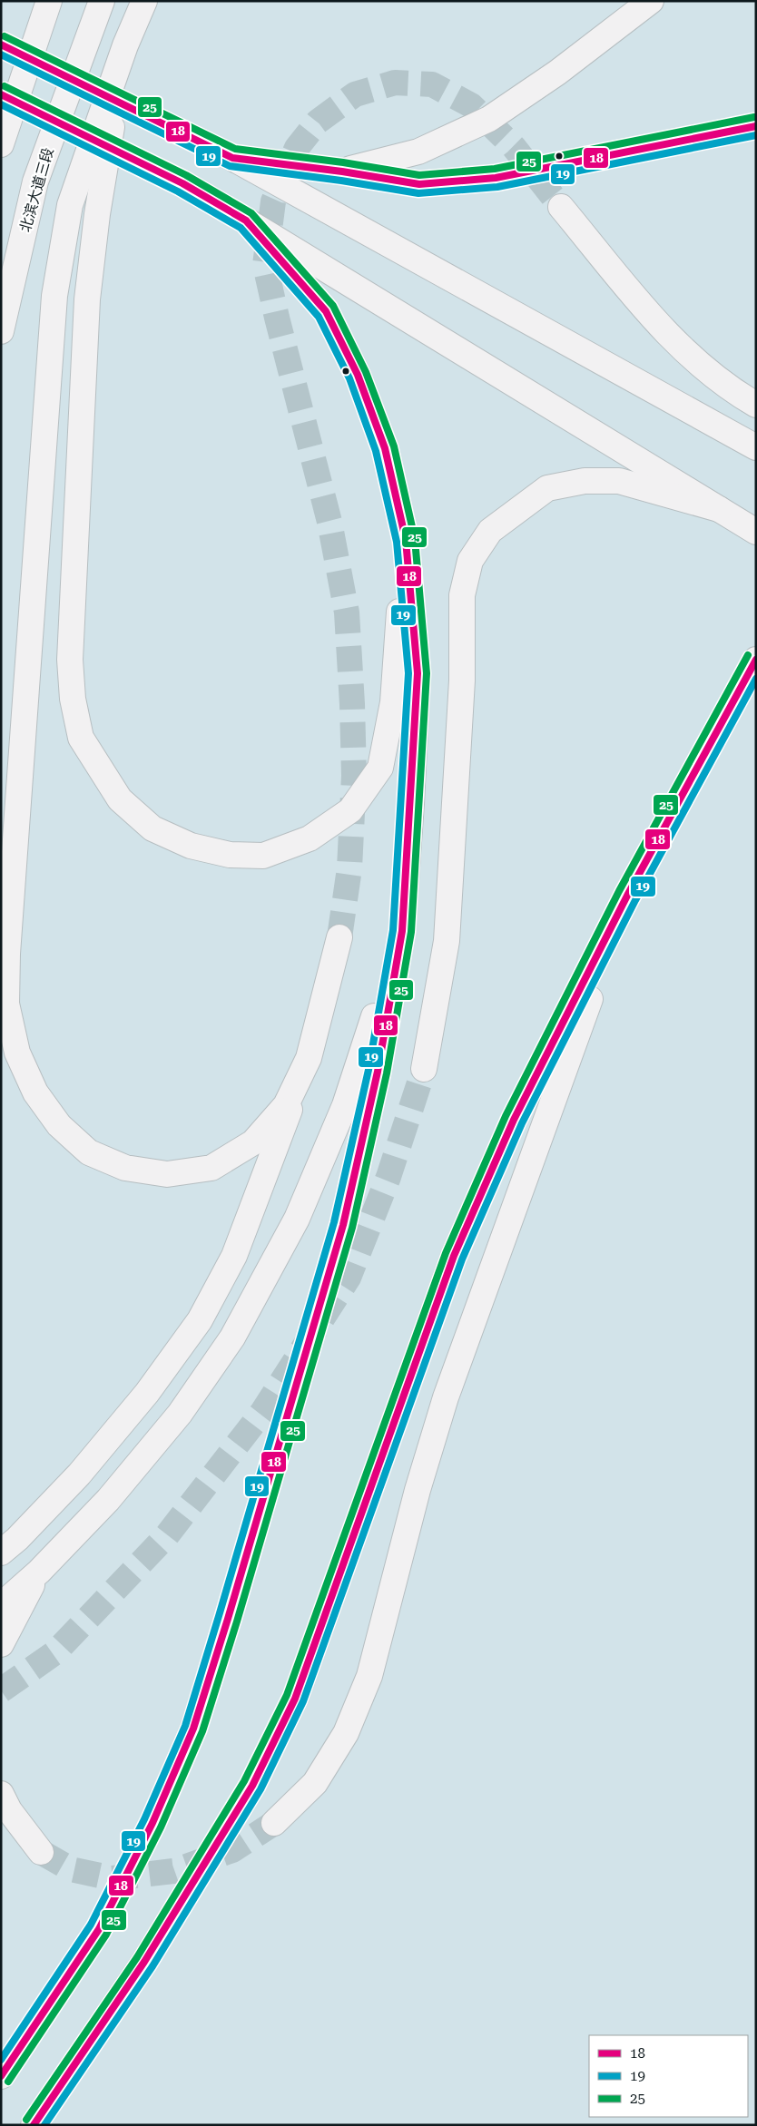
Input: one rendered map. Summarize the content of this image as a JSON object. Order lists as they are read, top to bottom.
{
  "streets": {
    "main road": ["北滨大道三段"]
  },
  "lines": ["transit line 25", "transit line 18", "transit line 19"],
  "legend": ["18", "19", "25"]
}
